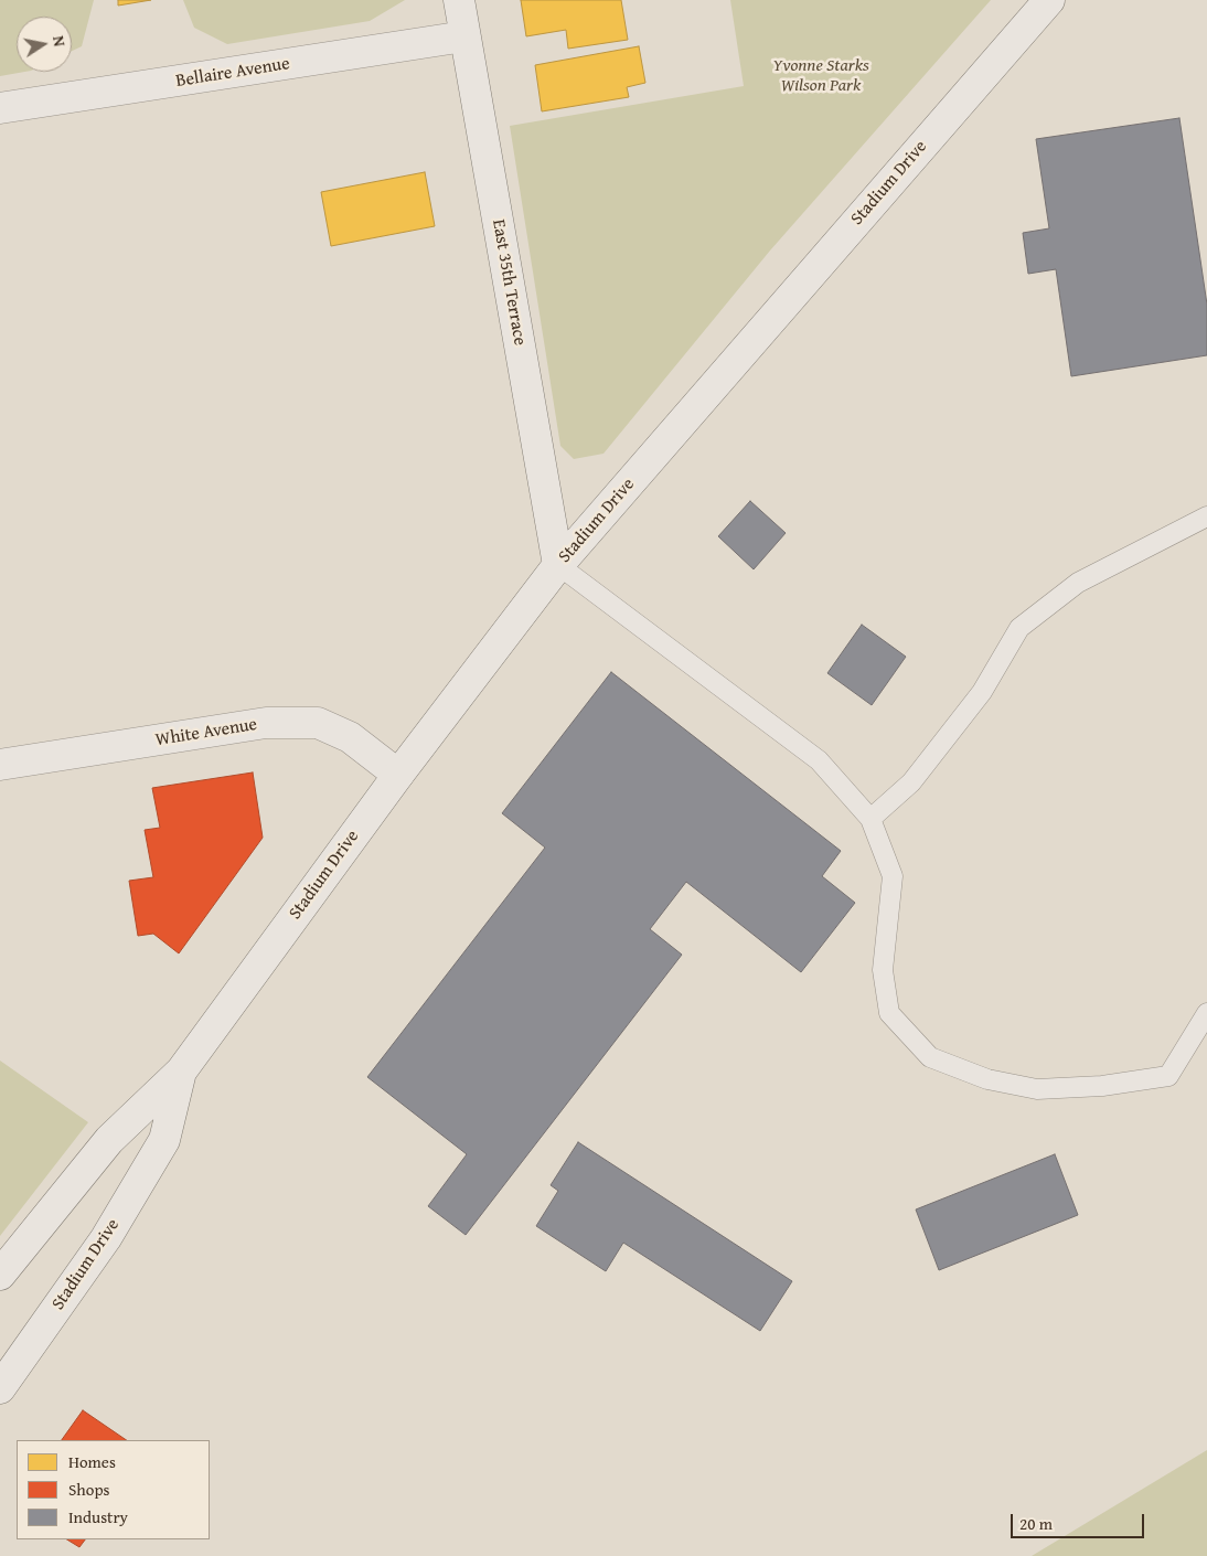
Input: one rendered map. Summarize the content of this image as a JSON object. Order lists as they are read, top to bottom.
{
  "streets": {
    "main road": [
      "Bellaire Avenue",
      "Stadium Drive",
      "East 35th Terrace",
      "White Avenue"
    ]
  },
  "crossings": [
    ["Bellaire Avenue", "East 35th Terrace"],
    ["Stadium Drive", "East 35th Terrace"],
    ["Stadium Drive", "White Avenue"]
  ],
  "parks": ["Yvonne Starks Wilson Park"],
  "legend": ["Homes", "Shops", "Industry"],
  "scale_bar": "20 m",
  "north": "right"
}
